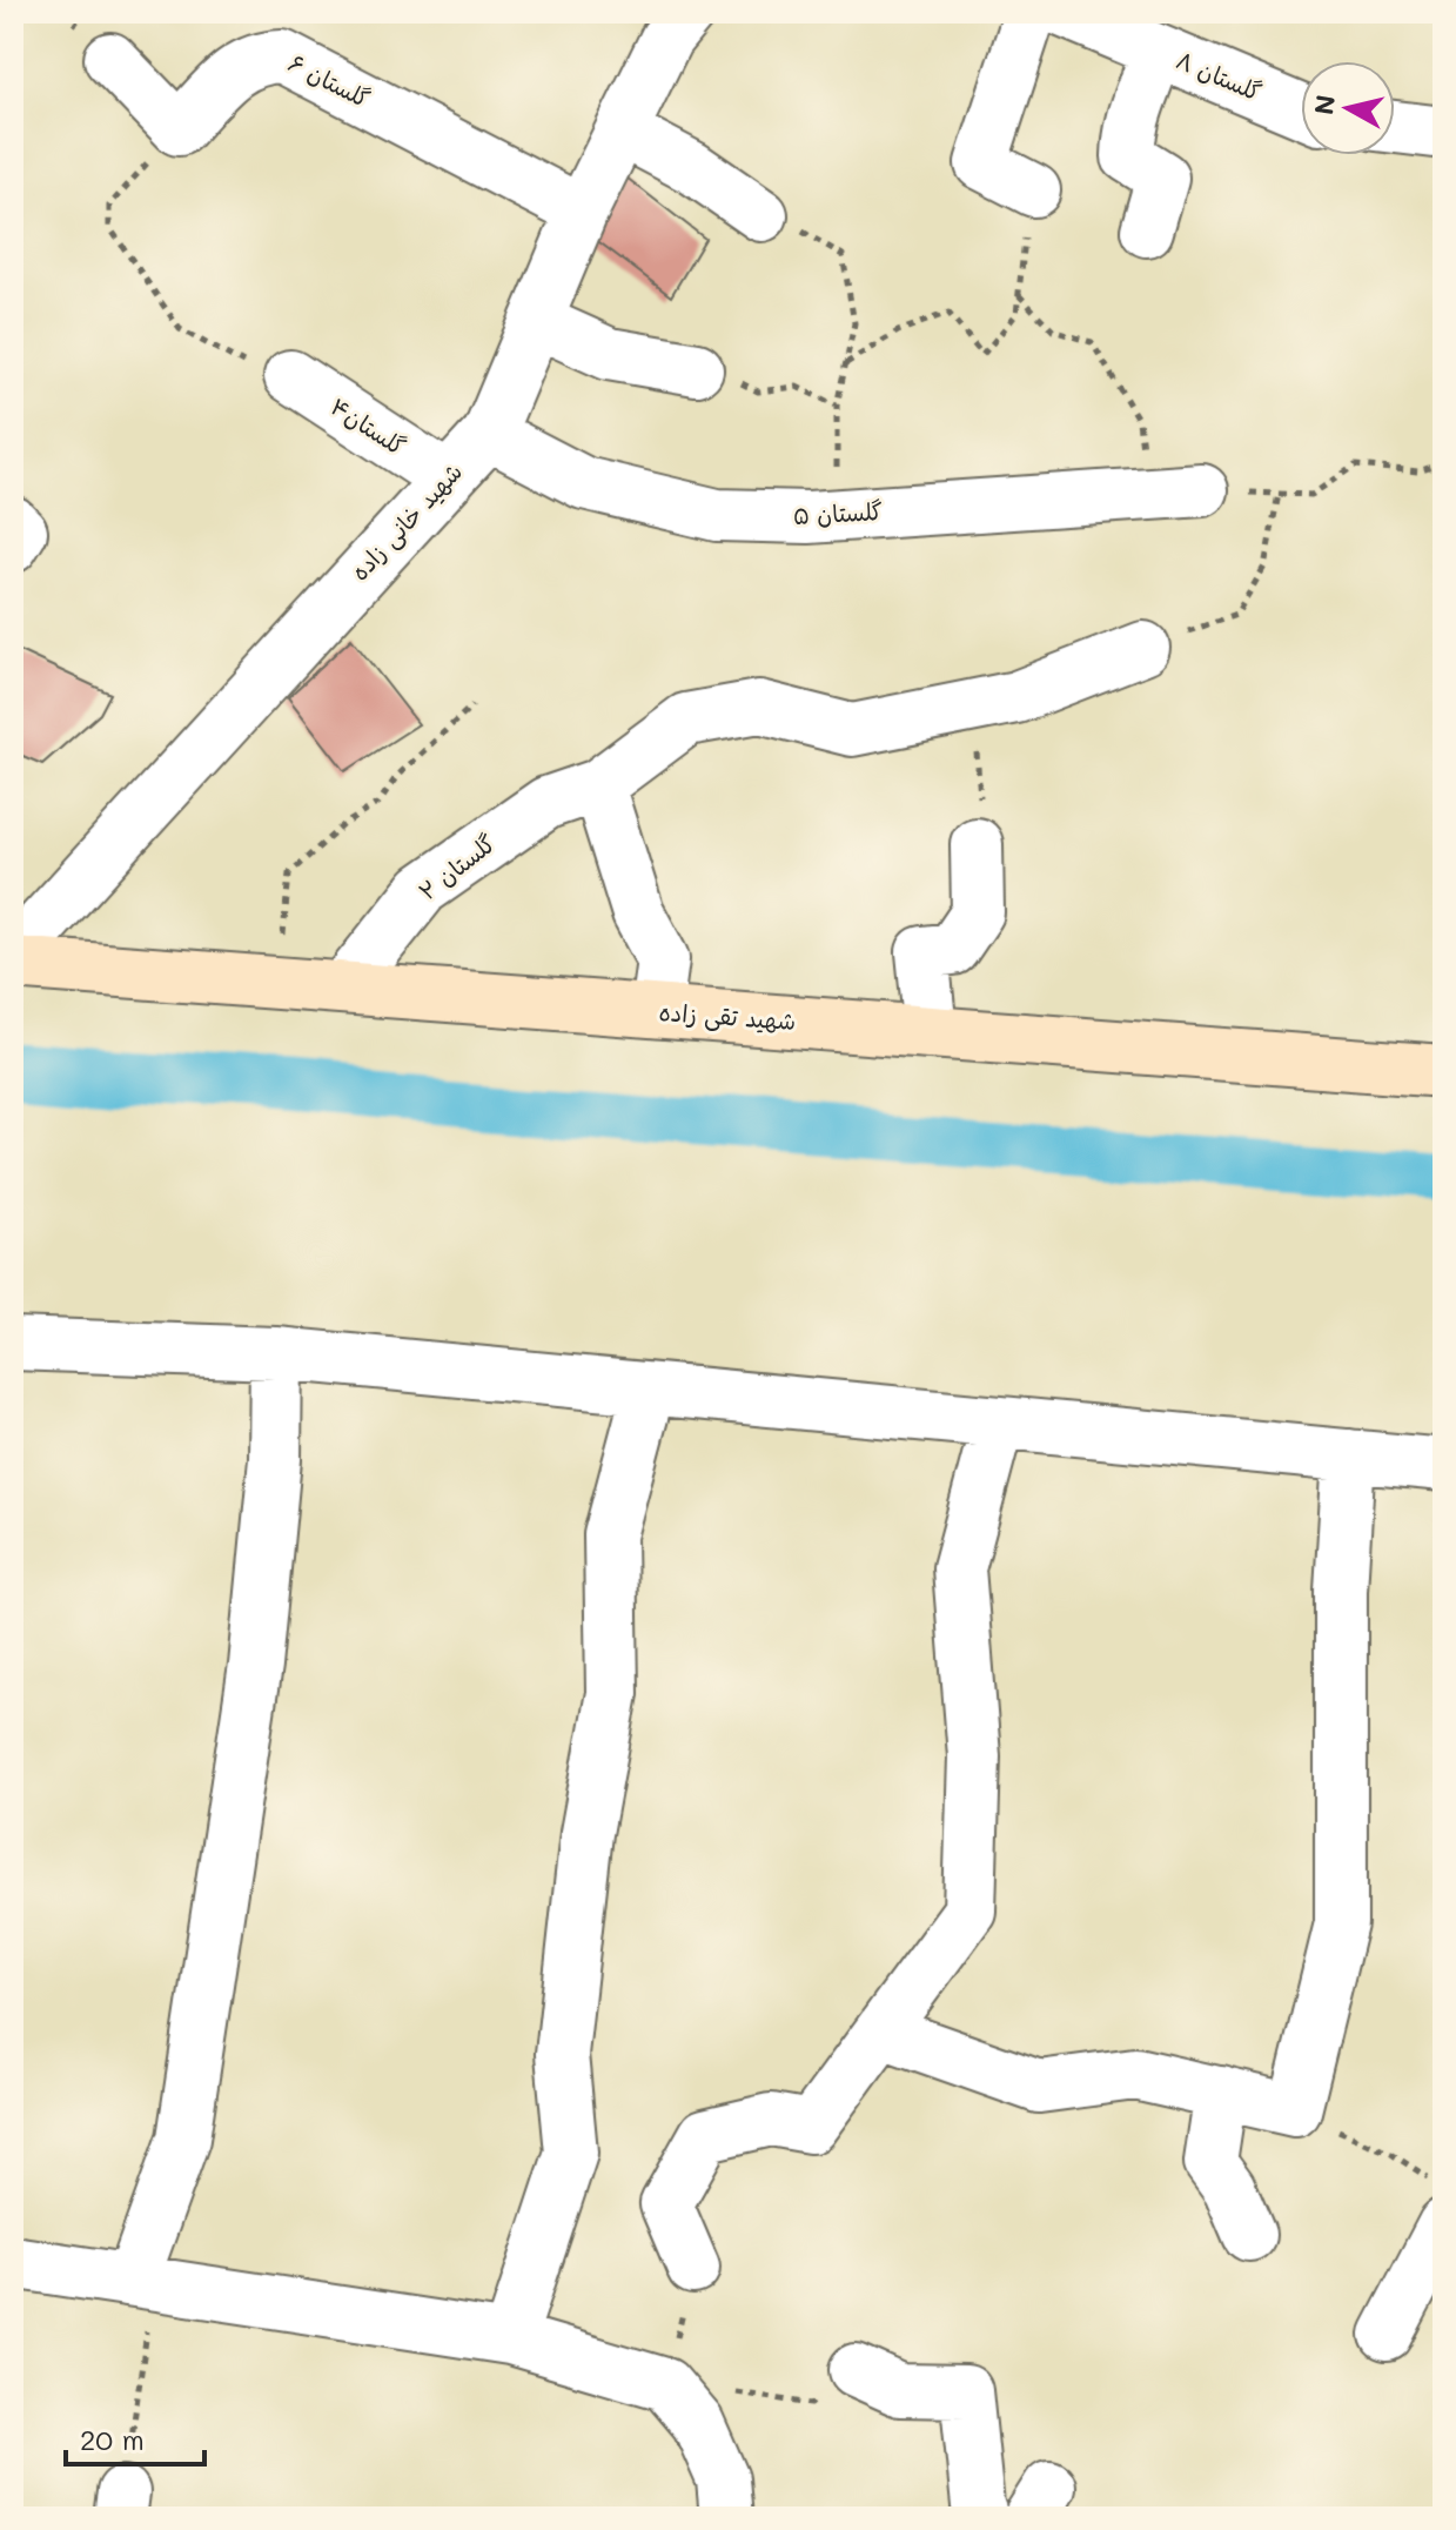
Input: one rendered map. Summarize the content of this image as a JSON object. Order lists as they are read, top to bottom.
{
  "streets": {
    "main road": ["شهید تقی زاده"],
    "street": [
      "گلستان ۸",
      "گلستان ۶",
      "گلستان۴",
      "گلستان ۵",
      "شهید خانی زاده",
      "گلستان ۲"
    ]
  },
  "crossings": [
    ["گلستان ۶", "شهید خانی زاده"],
    ["گلستان۴", "شهید خانی زاده"],
    ["گلستان ۵", "شهید خانی زاده"],
    ["شهید خانی زاده", "شهید تقی زاده"],
    ["گلستان ۲", "شهید تقی زاده"]
  ],
  "scale_bar": "20 m",
  "north": "left"
}
